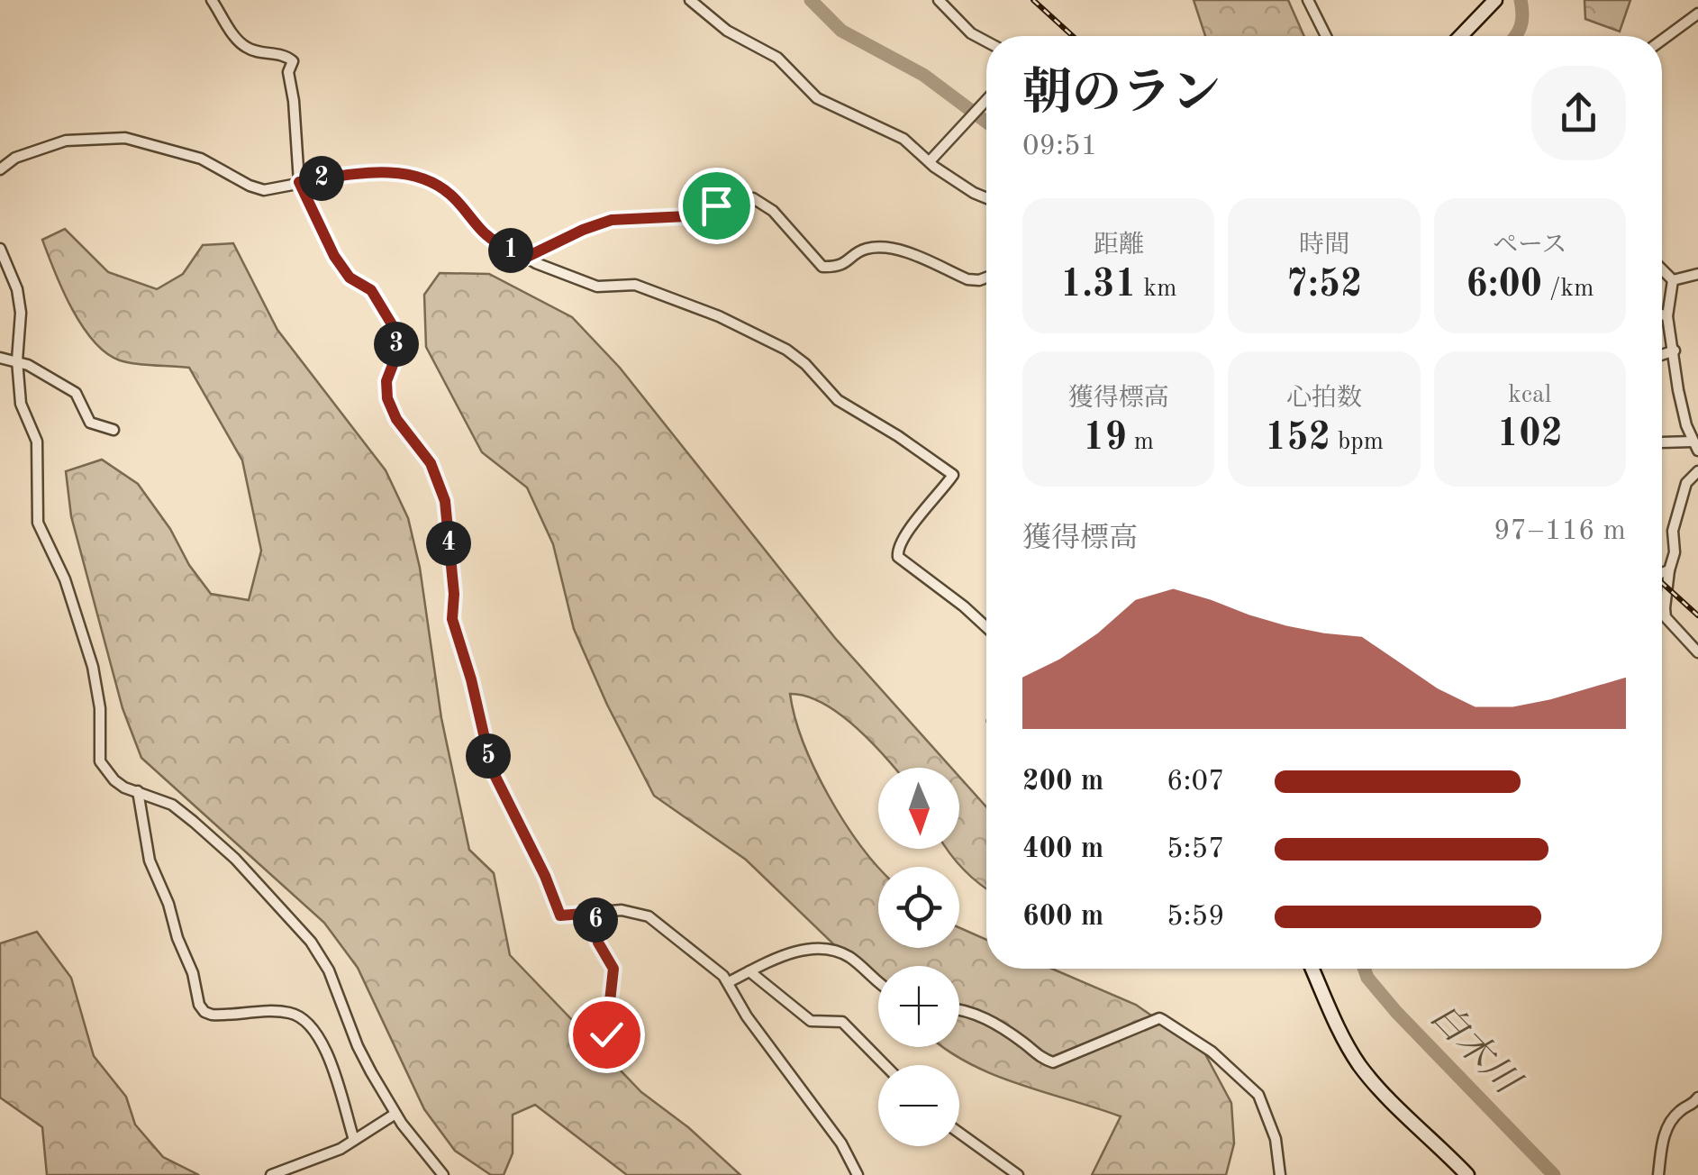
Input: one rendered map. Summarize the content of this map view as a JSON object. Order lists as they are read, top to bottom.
{
  "water": ["白木川"],
  "north": "bottom",
  "page": {
    "heading": ["朝のラン", "09:51"],
    "pins": [
      "2",
      "1",
      "3",
      "4",
      "5",
      "6"
    ],
    "stats": [
      ["距離", "1.31 km"],
      ["時間", "7:52"],
      ["ペース", "6:00 /km"],
      ["獲得標高", "19 m"],
      ["心拍数", "152 bpm"],
      ["kcal", "102"]
    ],
    "chart": ["獲得標高", "97–116 m"],
    "list": [
      {
        "name": "200 m",
        "note": "6:07"
      },
      {
        "name": "400 m",
        "note": "5:57"
      },
      {
        "name": "600 m",
        "note": "5:59"
      }
    ],
    "map_buttons": ["+", "−"]
  }
}
